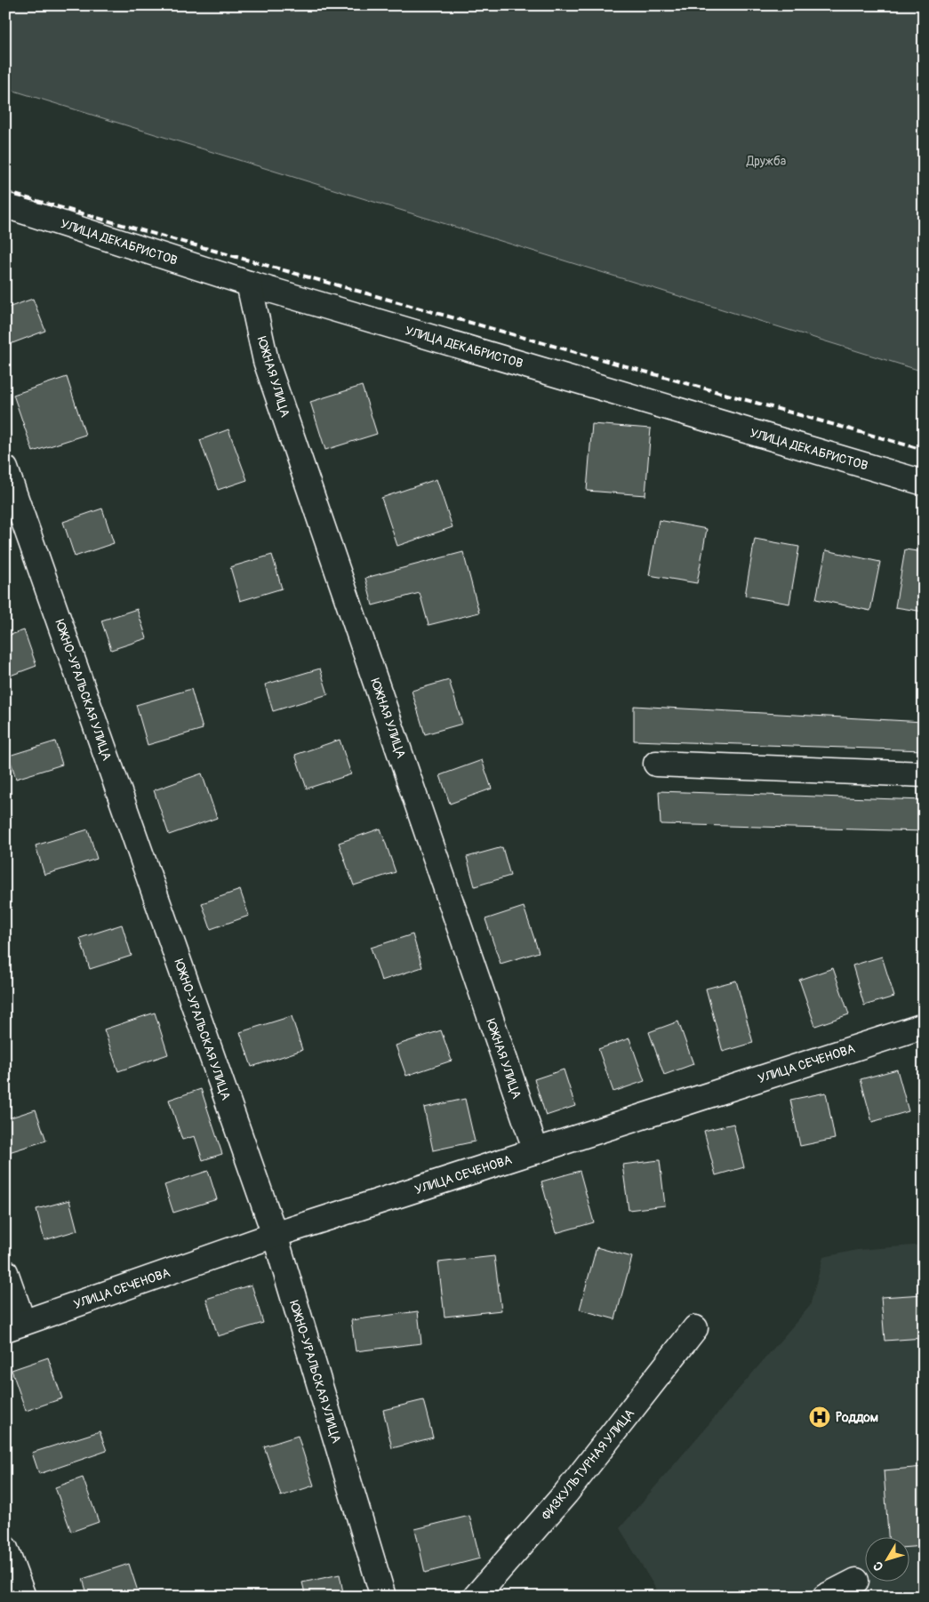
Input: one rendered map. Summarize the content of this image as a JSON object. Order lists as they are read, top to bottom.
{
  "streets": {
    "street": [
      "УЛИЦА ДЕКАБРИСТОВ",
      "ЮЖНАЯ УЛИЦА",
      "ЮЖНО-УРАЛЬСКАЯ УЛИЦА",
      "УЛИЦА СЕЧЕНОВА",
      "ФИЗКУЛЬТУРНАЯ УЛИЦА"
    ]
  },
  "crossings": [
    ["УЛИЦА ДЕКАБРИСТОВ", "ЮЖНАЯ УЛИЦА"],
    ["ЮЖНАЯ УЛИЦА", "УЛИЦА СЕЧЕНОВА"],
    ["ЮЖНО-УРАЛЬСКАЯ УЛИЦА", "УЛИЦА СЕЧЕНОВА"]
  ],
  "parks": ["Дружба"],
  "places": {
    "hospital": ["Роддом"]
  },
  "north": "bottom left"
}
